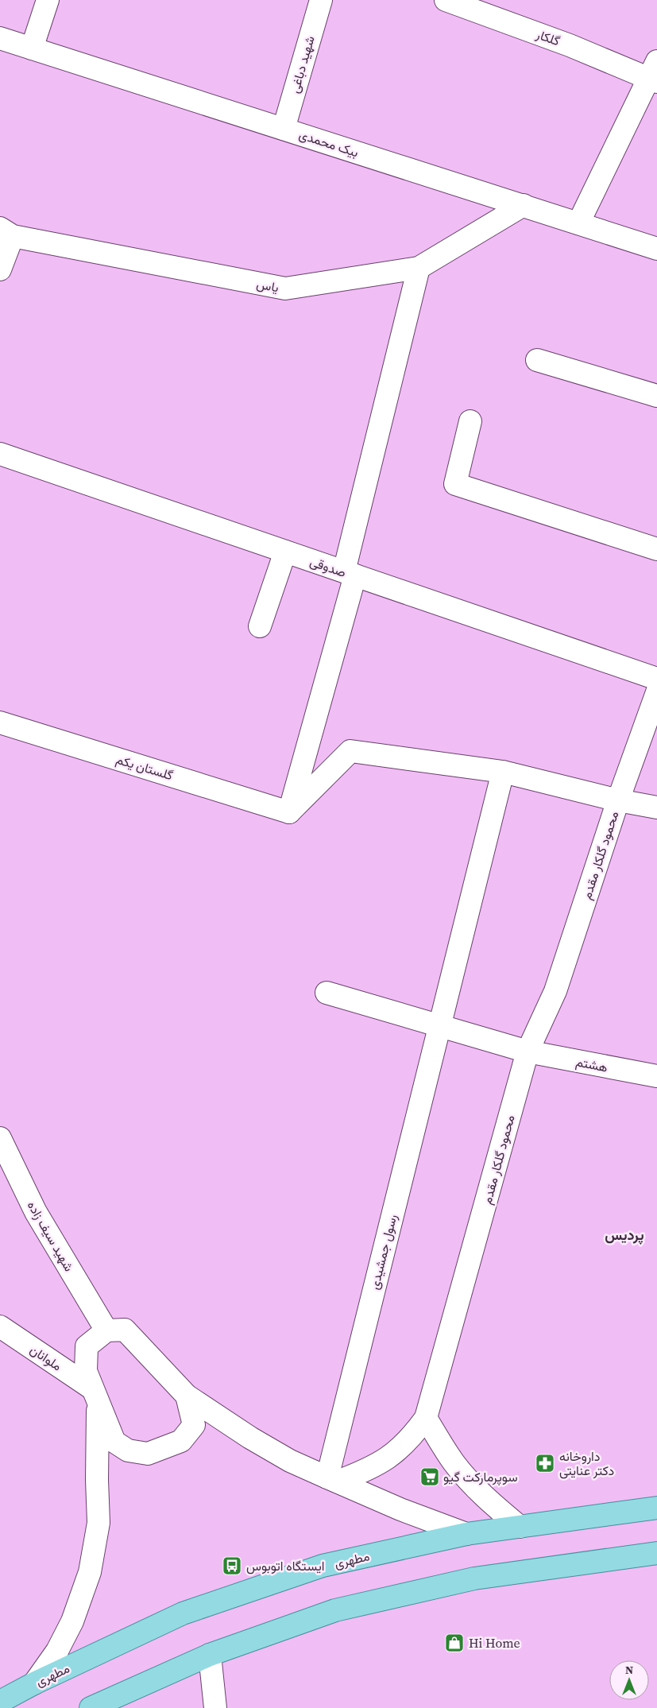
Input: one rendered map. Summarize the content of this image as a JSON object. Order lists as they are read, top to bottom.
{
  "streets": {
    "main road": ["مطهری"],
    "street": [
      "گلکار",
      "شهید دباغی",
      "بیک محمدی",
      "یاس",
      "صدوقی",
      "گلستان یکم",
      "محمود گلکار مقدم",
      "هشتم",
      "شهید سیف زاده",
      "رسول جمشیدی",
      "ملوانان"
    ]
  },
  "crossings": [
    ["شهید دباغی", "بیک محمدی"],
    ["بیک محمدی", "یاس"],
    ["محمود گلکار مقدم", "هشتم"],
    ["محمود گلکار مقدم", "رسول جمشیدی"],
    ["هشتم", "رسول جمشیدی"]
  ],
  "districts": ["پردیس"],
  "places": {
    "pharmacy": ["داروخانه دکتر عنایتی"],
    "supermarket": ["سوپرمارکت گیو"],
    "bus stop": ["ایستگاه اتوبوس"],
    "shop": ["Hi Home"]
  },
  "north": "top"
}
